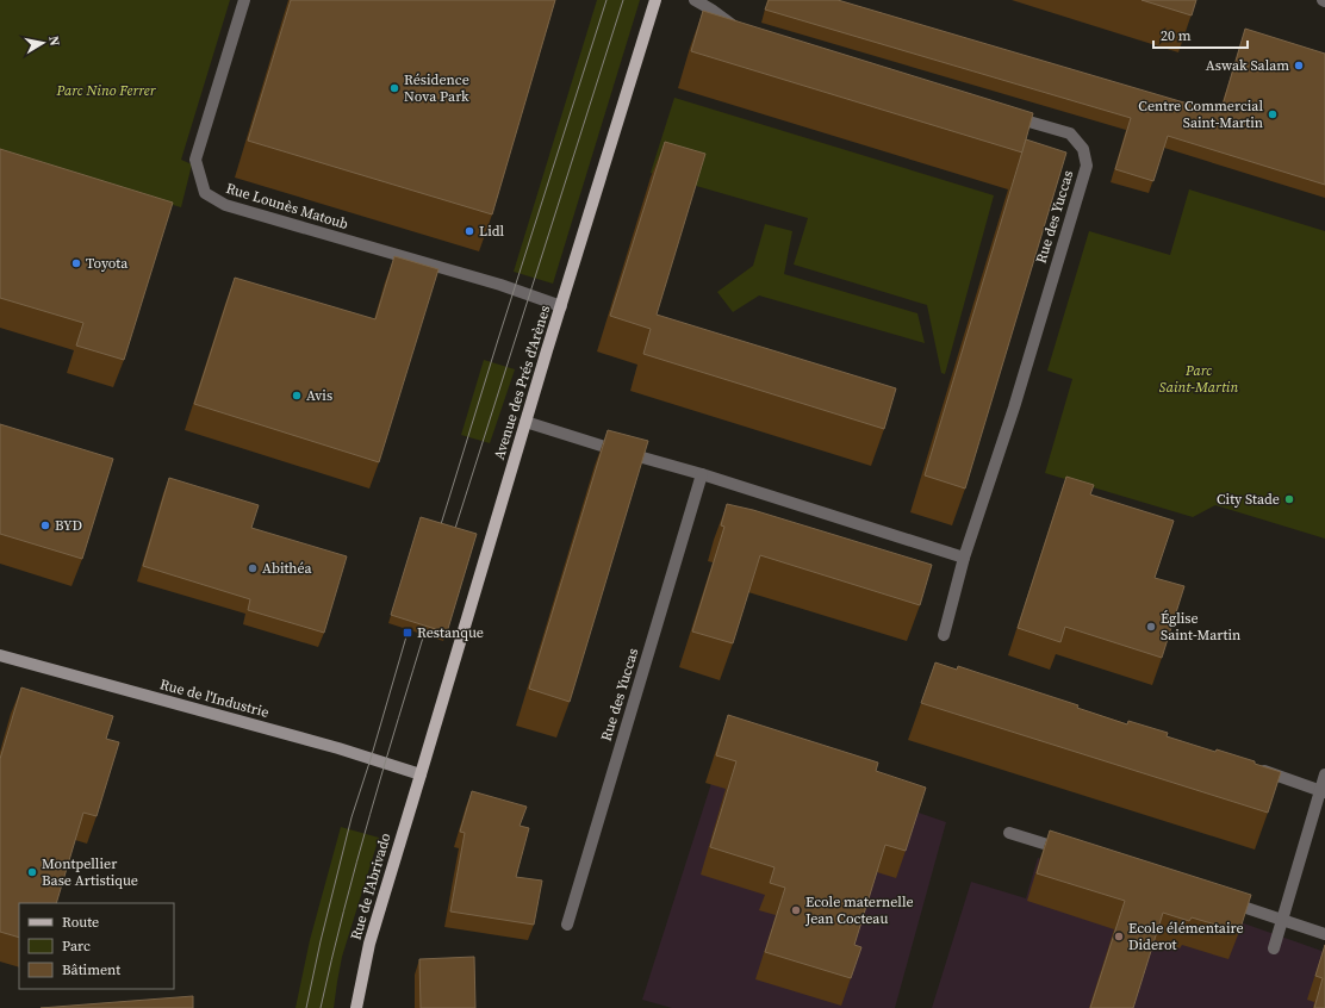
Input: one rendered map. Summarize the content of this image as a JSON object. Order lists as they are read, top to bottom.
{
  "streets": {
    "main road": ["Avenue des Prés d'Arènes", "Rue de l'Abrivado"],
    "street": ["Rue Lounès Matoub", "Rue des Yuccas", "Rue de l'Industrie"]
  },
  "crossings": [
    ["Rue Lounès Matoub", "Avenue des Prés d'Arènes"],
    ["Avenue des Prés d'Arènes", "Rue de l'Industrie"],
    ["Avenue des Prés d'Arènes", "Rue de l'Abrivado"],
    ["Rue de l'Industrie", "Rue de l'Abrivado"]
  ],
  "parks": ["Parc Nino Ferrer", "Parc Saint-Martin"],
  "places": {
    "other": [
      "Aswak Salam",
      "Résidence Nova Park",
      "Centre Commercial Saint-Martin",
      "Lidl",
      "Toyota",
      "Avis",
      "City Stade",
      "BYD",
      "Abithéa",
      "Église Saint-Martin",
      "Montpellier Base Artistique",
      "Ecole maternelle Jean Cocteau",
      "Ecole élémentaire Diderot"
    ],
    "transit": ["Restanque"]
  },
  "legend": ["Route", "Parc", "Bâtiment"],
  "scale_bar": "20 m",
  "north": "right"
}
